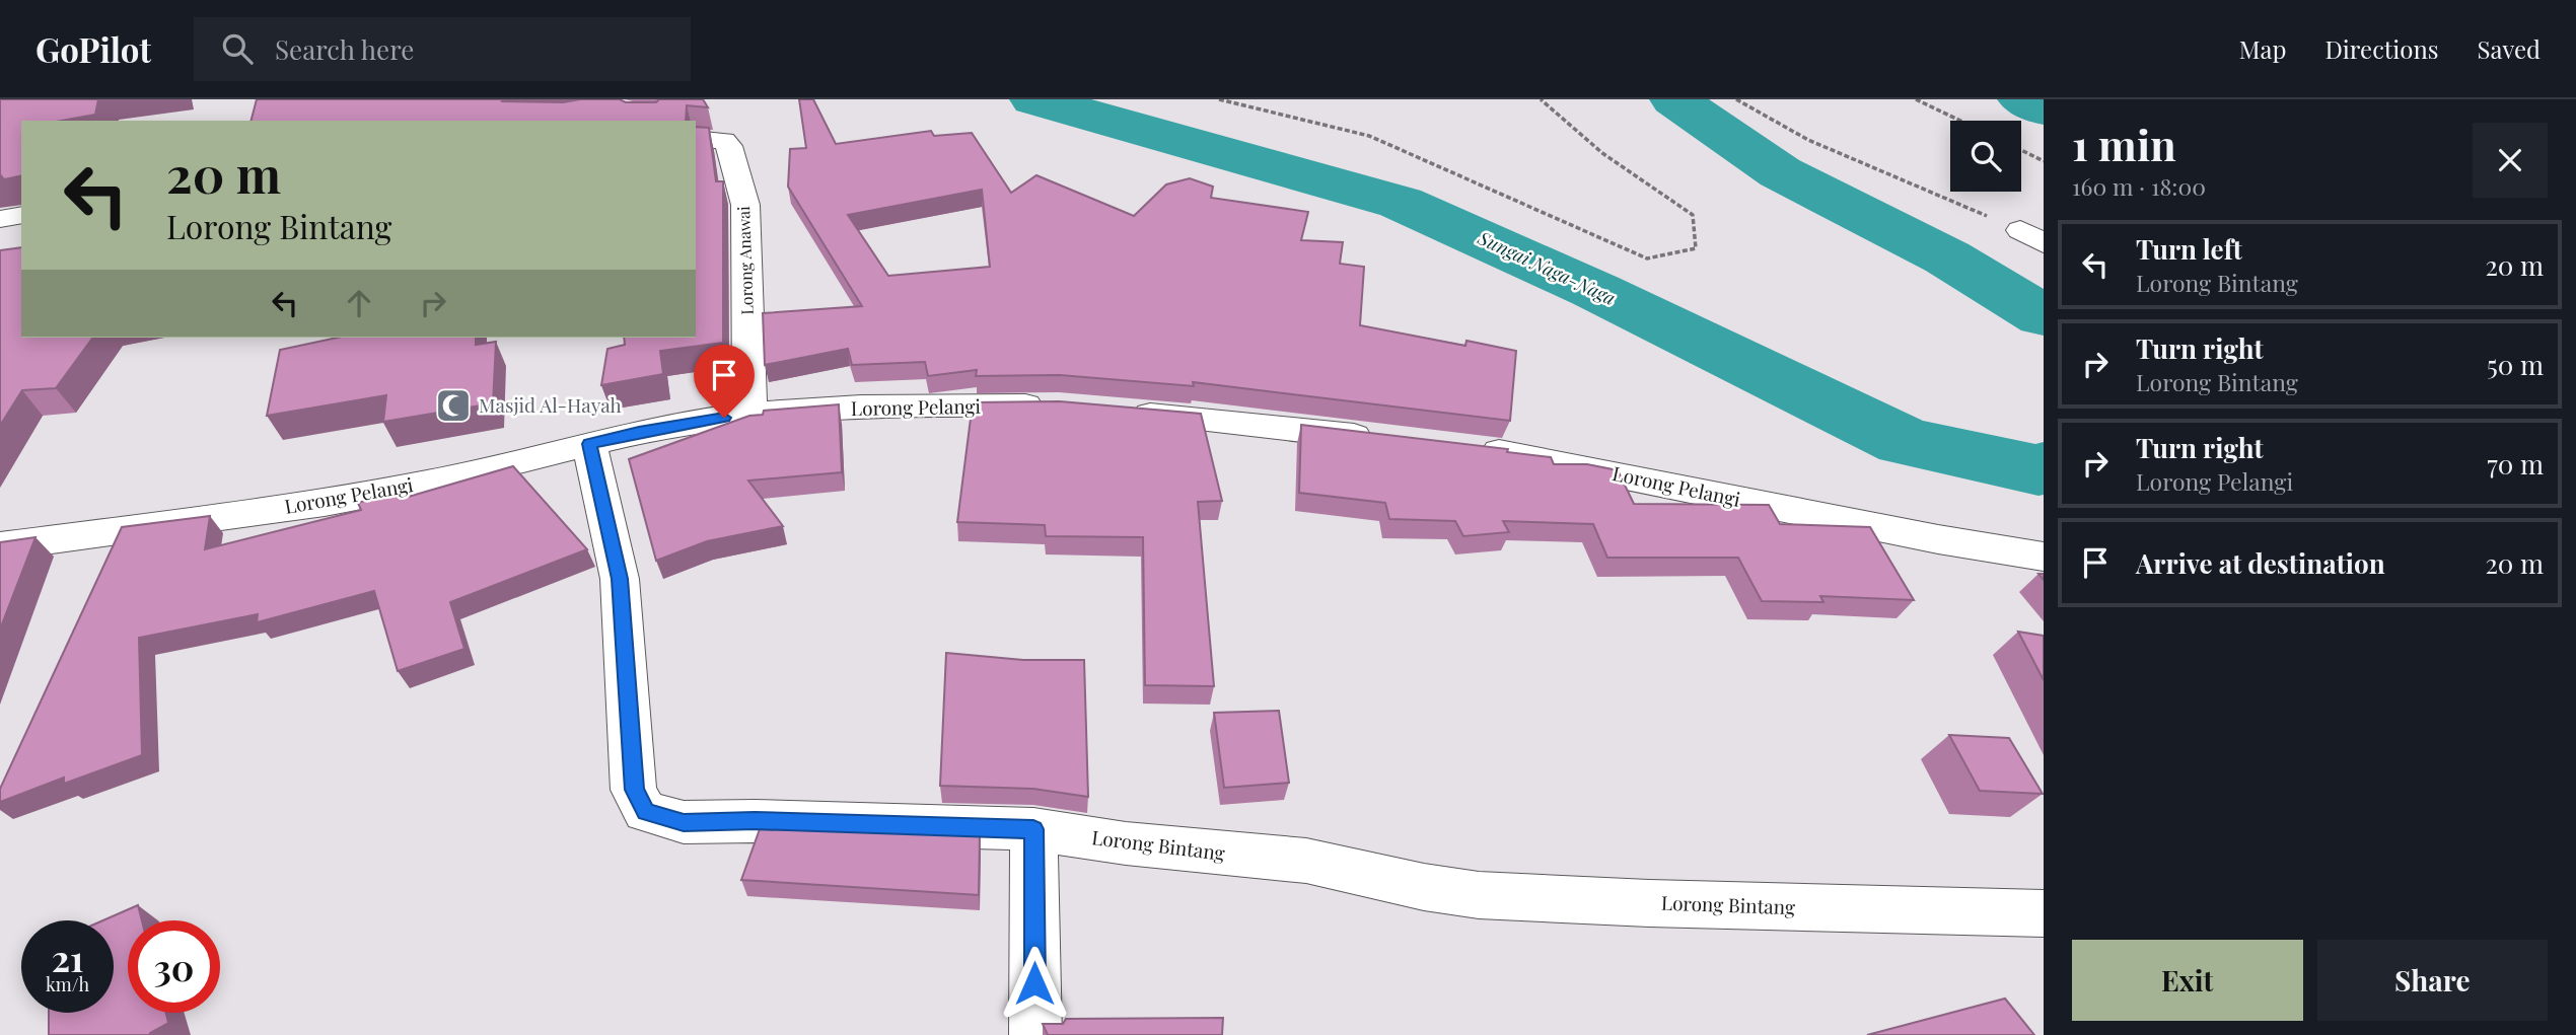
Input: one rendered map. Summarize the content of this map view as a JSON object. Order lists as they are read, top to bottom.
{
  "streets": {
    "street": ["Lorong Anawai", "Lorong Pelangi", "Lorong Bintang"]
  },
  "crossings": [
    ["Lorong Anawai", "Lorong Pelangi"],
    ["Lorong Pelangi", "Lorong Bintang"]
  ],
  "water": ["Sungai Naga-Naga"],
  "places": {
    "mosque": ["Masjid Al-Hayah"]
  },
  "page": {
    "header": "GoPilot",
    "search": "Search here",
    "nav": ["Map", "Directions", "Saved"],
    "heading": ["1 min", "160 m · 18:00"],
    "turn": ["20 m", "Lorong Bintang"],
    "list": [
      {
        "name": "Turn left",
        "note": "Lorong Bintang",
        "value": "20 m"
      },
      {
        "name": "Turn right",
        "note": "Lorong Bintang",
        "value": "50 m"
      },
      {
        "name": "Turn right",
        "note": "Lorong Pelangi",
        "value": "70 m"
      },
      {
        "name": "Arrive at destination",
        "value": "20 m"
      }
    ],
    "speed": "21 km/h",
    "limit": "30",
    "buttons": ["Exit", "Share"]
  }
}
